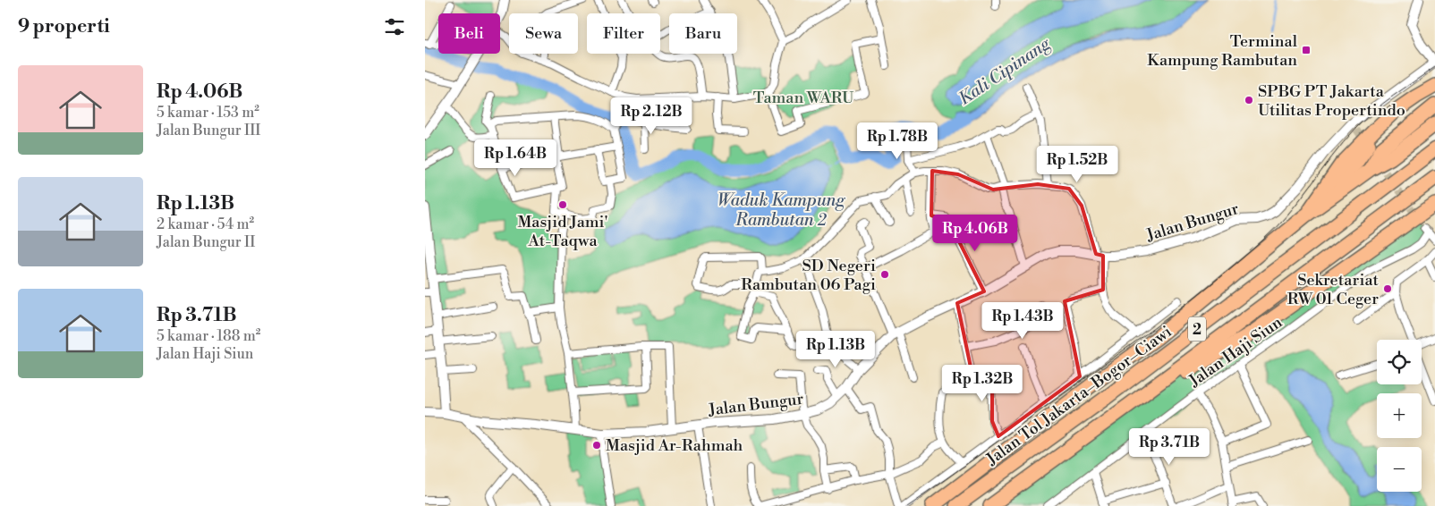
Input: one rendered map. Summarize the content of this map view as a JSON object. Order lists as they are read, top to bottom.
{
  "streets": {
    "highway": ["2", "Jalan Tol Jakarta–Bogor–Ciawi"],
    "street": ["Jalan Bungur", "Jalan Haji Siun"]
  },
  "water": ["Kali Cipinang", "Waduk Kampung Rambutan 2"],
  "parks": ["Taman WARU"],
  "places": {
    "transit": ["Terminal Kampung Rambutan"],
    "other": [
      "SPBG PT Jakarta Utilitas Propertindo",
      "Masjid Jami' At-Taqwa",
      "SD Negeri Rambutan 06 Pagi",
      "Sekretariat RW 01 Ceger",
      "Masjid Ar-Rahmah"
    ]
  },
  "page": {
    "heading": "9 properti",
    "chip": [
      "Beli",
      "Sewa",
      "Filter",
      "Baru"
    ],
    "list": [
      {
        "name": "Rp 4.06B",
        "note": "5 kamar · 153 m² · Jalan Bungur III"
      },
      {
        "name": "Rp 1.13B",
        "note": "2 kamar · 54 m² · Jalan Bungur II"
      },
      {
        "name": "Rp 3.71B",
        "note": "5 kamar · 188 m² · Jalan Haji Siun"
      }
    ],
    "price": [
      "Rp 2.12B",
      "Rp 1.78B",
      "Rp 1.64B",
      "Rp 1.52B",
      "Rp 4.06B",
      "Rp 1.43B",
      "Rp 1.13B",
      "Rp 1.32B",
      "Rp 3.71B"
    ],
    "map_buttons": ["+", "−"]
  }
}
